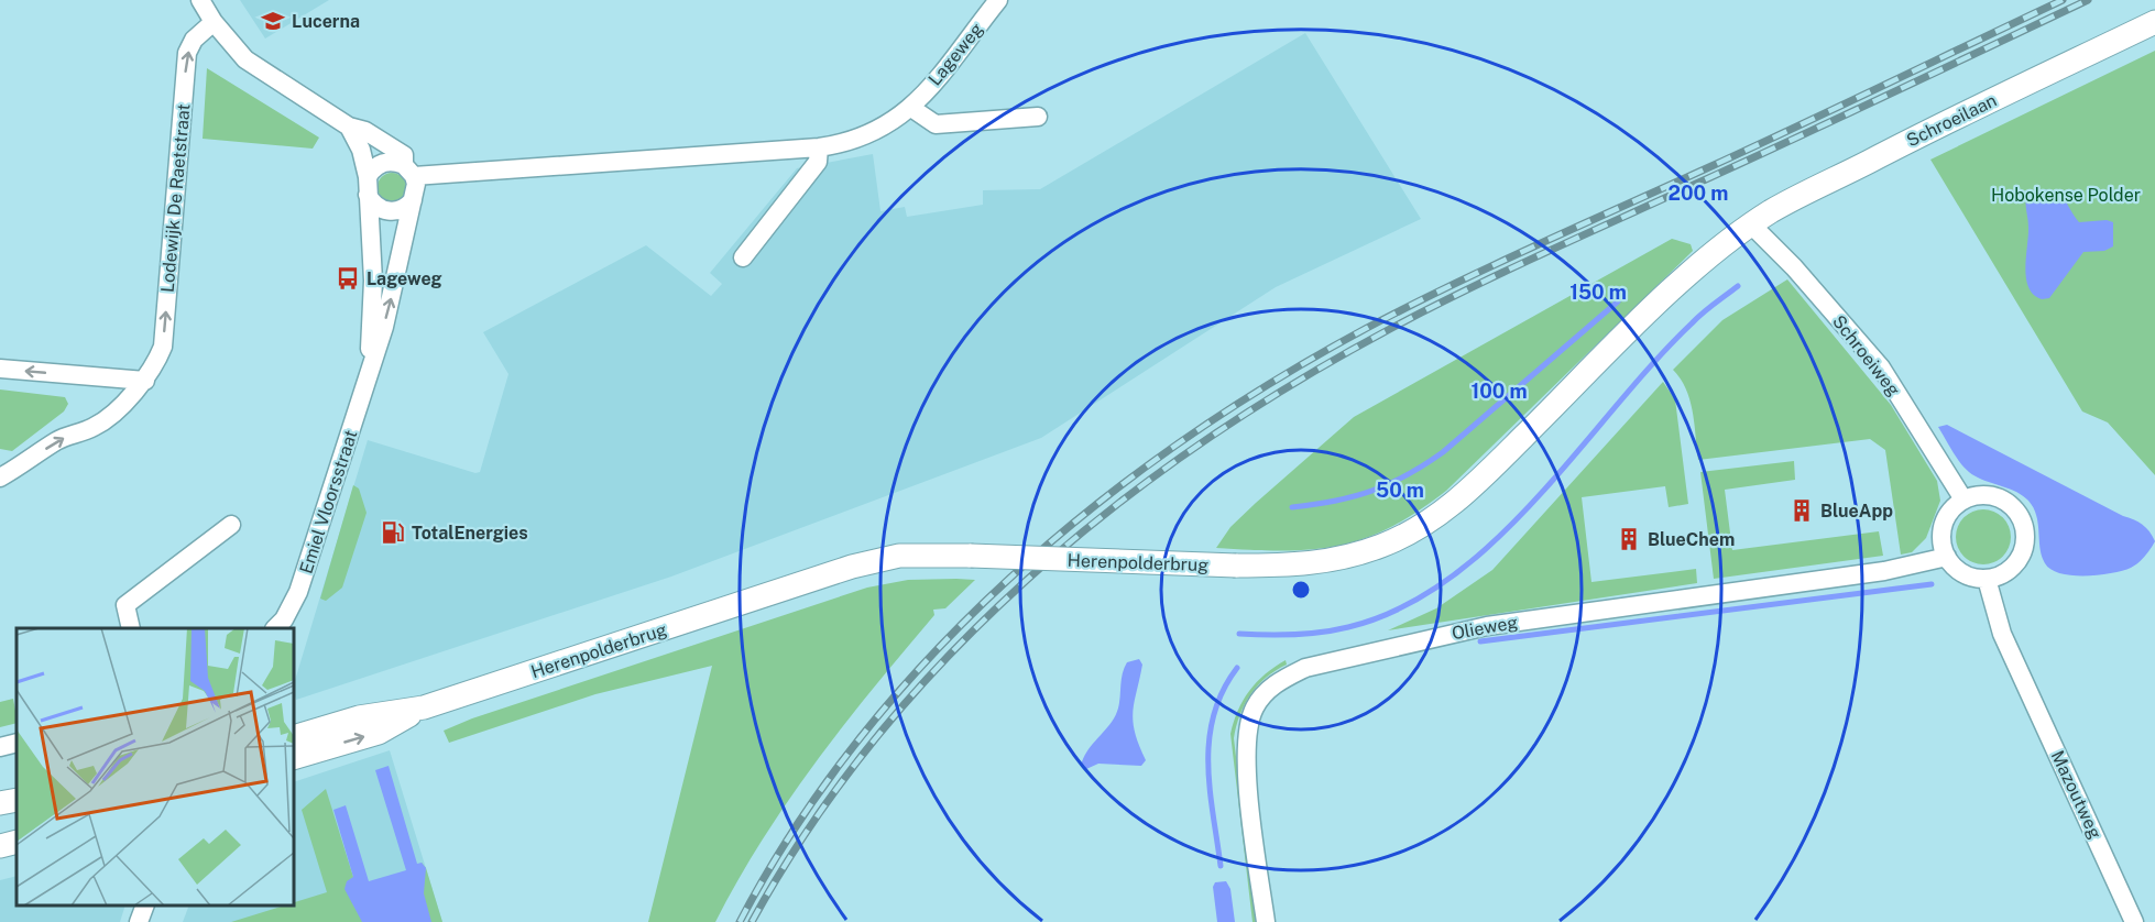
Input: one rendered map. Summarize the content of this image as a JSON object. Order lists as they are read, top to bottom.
{
  "streets": {
    "street": [
      "Lageweg",
      "Schroeilaan",
      "Lodewijk De Raetstraat",
      "Schroeiweg",
      "Emiel Vloorsstraat",
      "Herenpolderbrug",
      "Olieweg",
      "Mazoutweg"
    ]
  },
  "crossings": [
    ["Lageweg", "Emiel Vloorsstraat"],
    ["Schroeilaan", "Schroeiweg"],
    ["Schroeilaan", "Herenpolderbrug"],
    ["Schroeiweg", "Herenpolderbrug"],
    ["Schroeiweg", "Olieweg"],
    ["Schroeiweg", "Mazoutweg"],
    ["Olieweg", "Mazoutweg"]
  ],
  "one_way": ["Lodewijk De Raetstraat"],
  "parks": ["Hobokense Polder"],
  "places": {
    "school or university": ["Lucerna"],
    "bus stop": ["Lageweg"],
    "building": ["BlueApp", "BlueChem"],
    "fuel station": ["TotalEnergies"]
  },
  "rings": [
    "200 m",
    "150 m",
    "100 m",
    "50 m"
  ]
}
